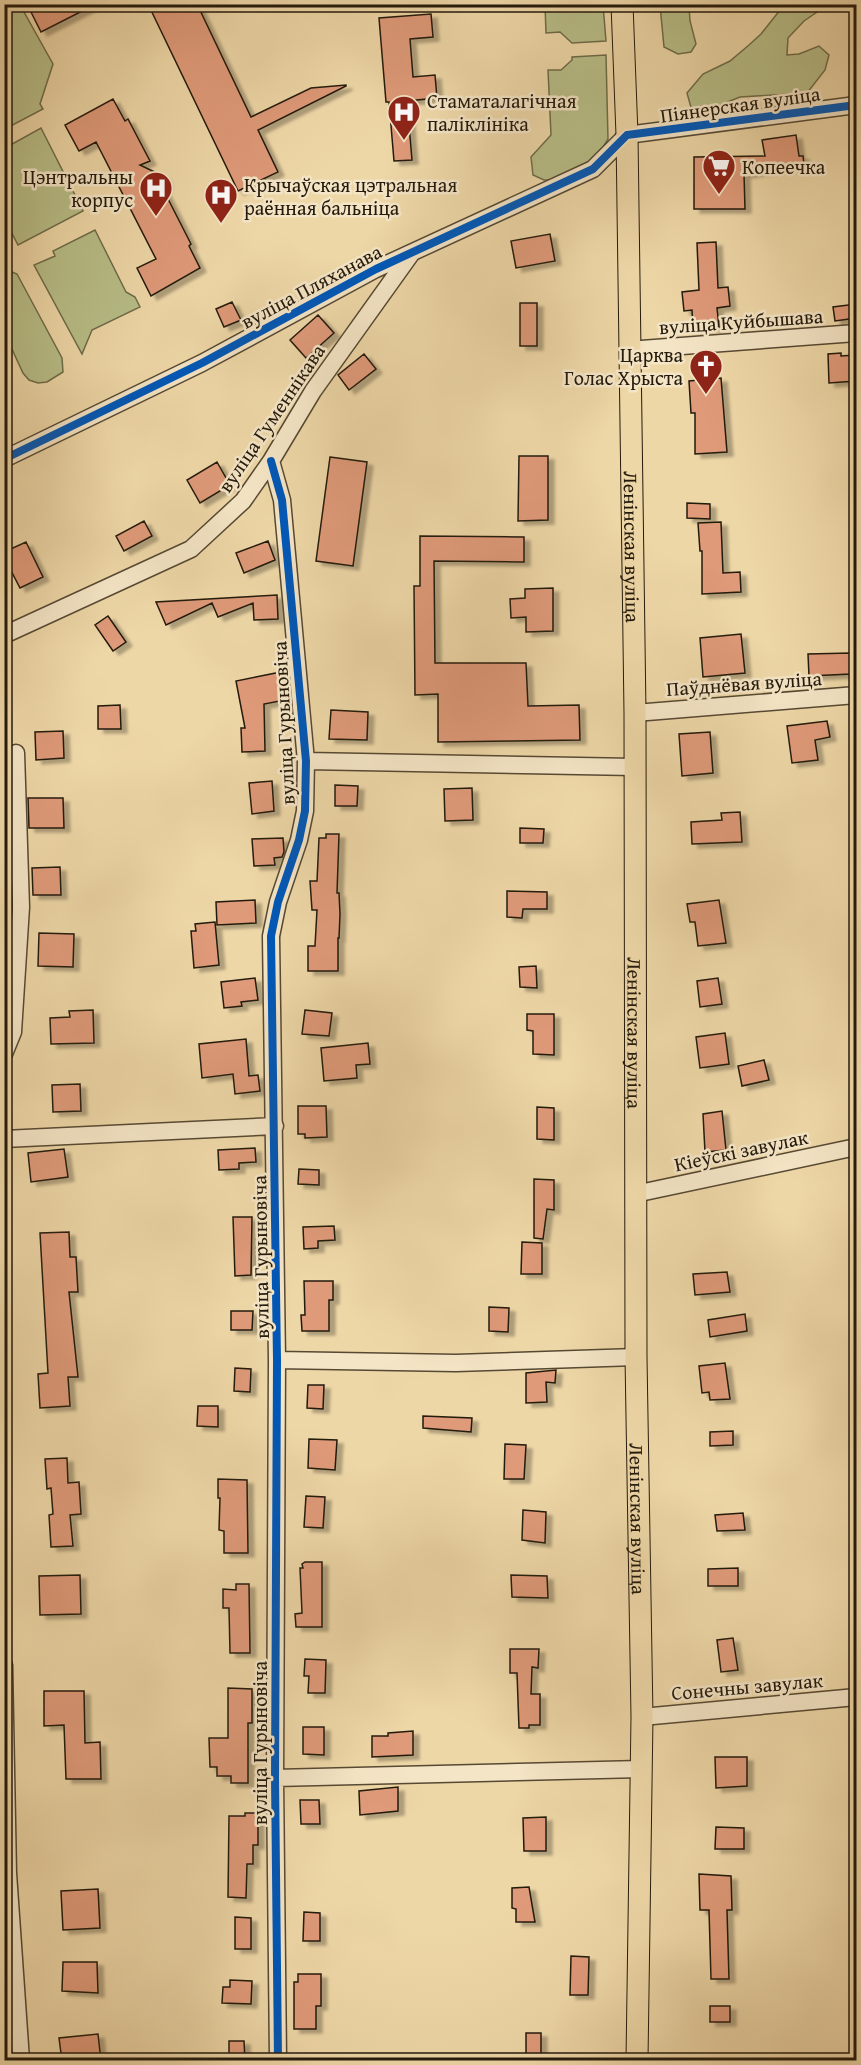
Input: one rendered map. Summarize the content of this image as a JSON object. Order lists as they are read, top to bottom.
{
  "streets": {
    "main road": ["Ленінская вуліца"],
    "street": [
      "Піянерская вуліца",
      "вуліца Пляханава",
      "вуліца Куйбышава",
      "вуліца Гуменнікава",
      "Паўднёвая вуліца",
      "вуліца Гурыновіча",
      "Кіеўскі завулак",
      "Сонечны завулак"
    ]
  },
  "crossings": [
    ["Піянерская вуліца", "вуліца Пляханава"],
    ["Піянерская вуліца", "Ленінская вуліца"],
    ["вуліца Пляханава", "вуліца Гуменнікава"],
    ["вуліца Пляханава", "Ленінская вуліца"],
    ["вуліца Куйбышава", "Ленінская вуліца"],
    ["вуліца Гуменнікава", "вуліца Гурыновіча"],
    ["Ленінская вуліца", "Паўднёвая вуліца"],
    ["Ленінская вуліца", "Кіеўскі завулак"],
    ["Ленінская вуліца", "Сонечны завулак"]
  ],
  "places": {
    "hospital": ["Стаматалагічная паліклініка", "Цэнтральны корпус", "Крычаўская цэтральная раённая бальніца"],
    "supermarket": ["Копеечка"],
    "church": ["Царква Голас Хрыста"]
  }
}
